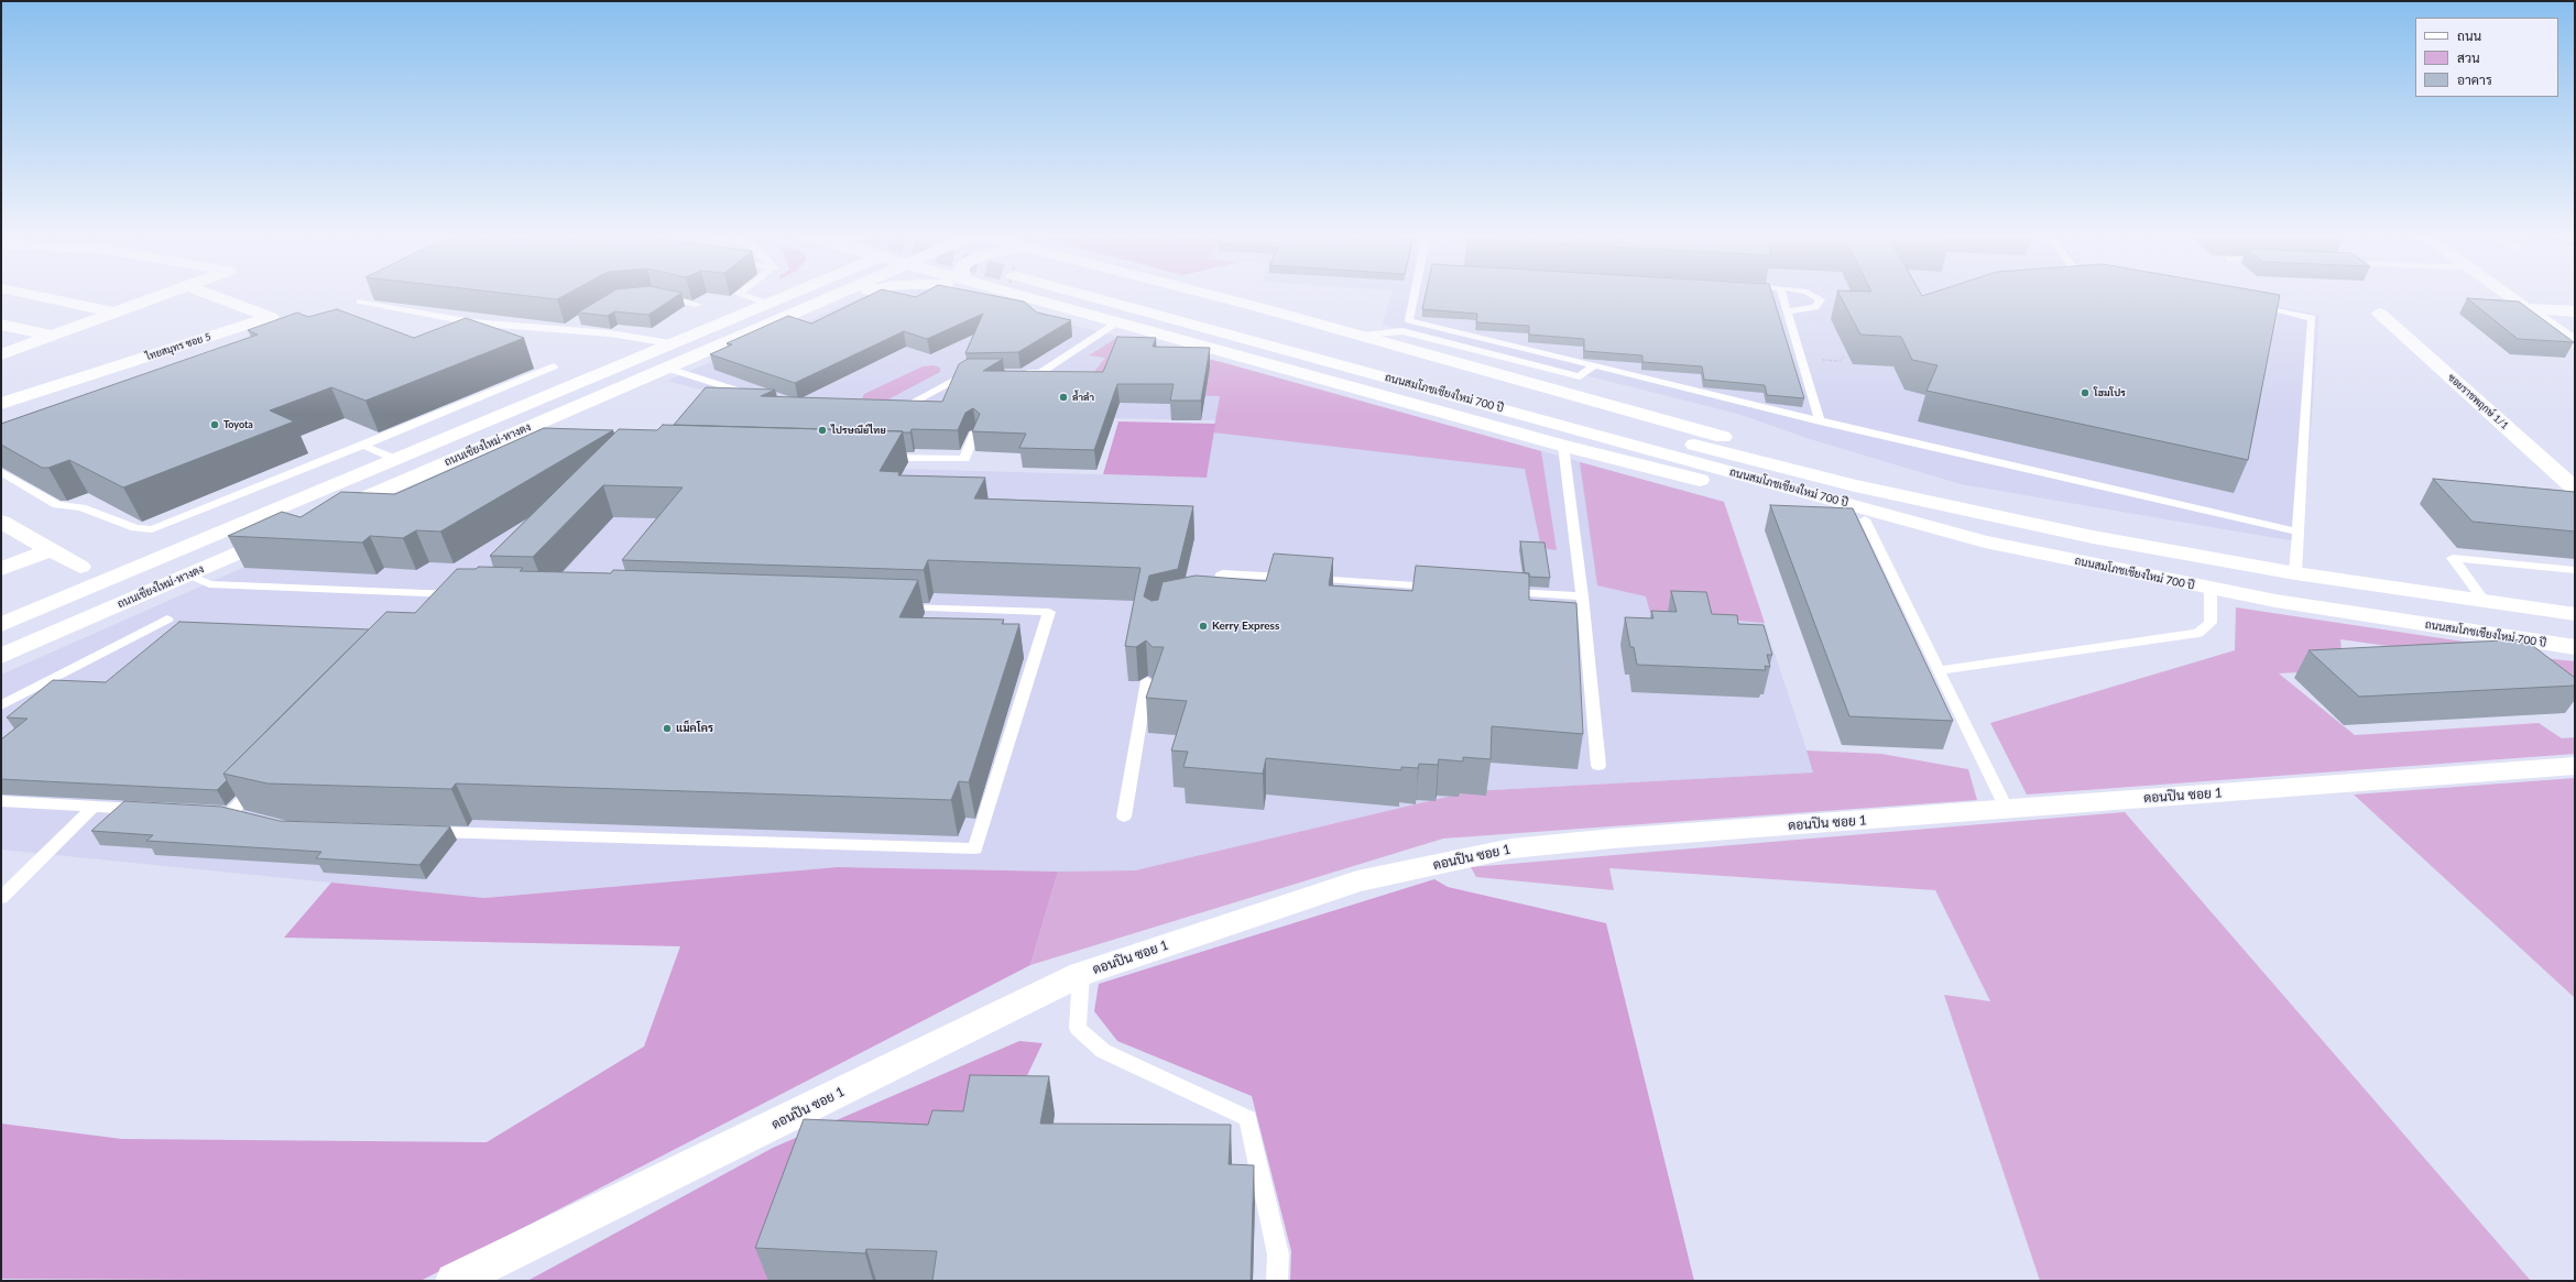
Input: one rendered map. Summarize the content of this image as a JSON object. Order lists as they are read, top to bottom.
{
  "streets": {
    "main road": [
      "ไทยสมุทร ซอย 5",
      "ถนนสมโภชเชียงใหม่ 700 ปี",
      "ซอยราชพฤกษ์ 1/1",
      "ถนนเชียงใหม่-หางดง",
      "ดอนปิน ซอย 1"
    ]
  },
  "places": [
    "โฮมโปร",
    "ล้ำลำ",
    "Toyota",
    "ไปรษณีย์ไทย",
    "Kerry Express",
    "แม็คโคร"
  ],
  "legend": ["ถนน", "สวน", "อาคาร"]
}
